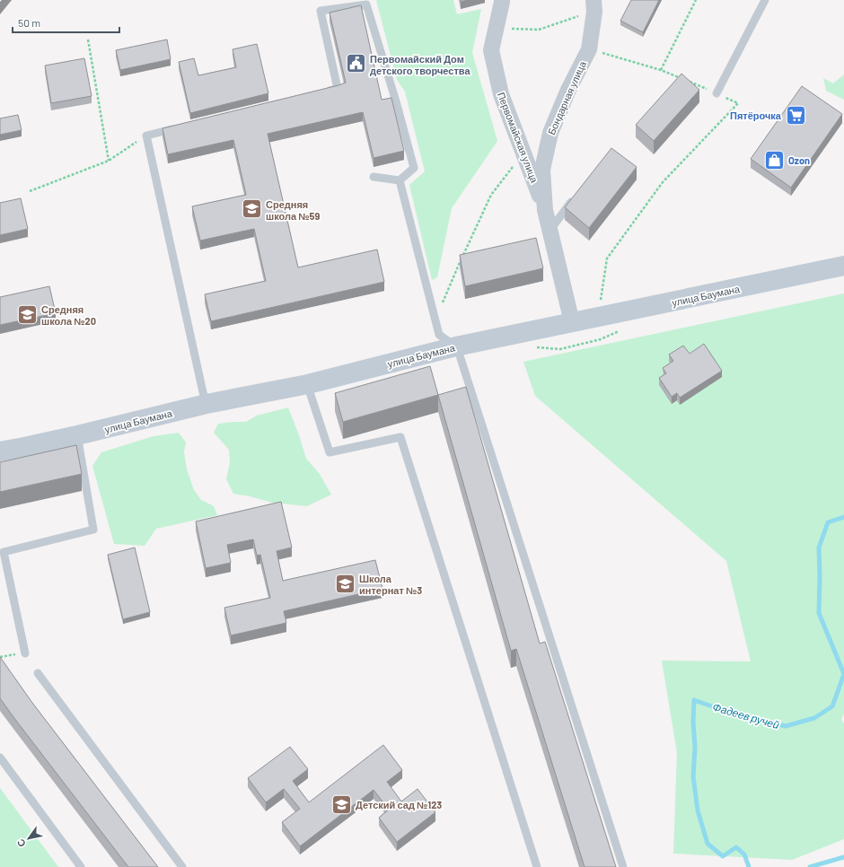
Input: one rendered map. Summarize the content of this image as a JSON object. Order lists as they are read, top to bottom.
{
  "streets": {
    "street": ["Бондарная улица", "Первомайская улица", "улица Баумана"]
  },
  "crossings": [
    ["Бондарная улица", "Первомайская улица"],
    ["Бондарная улица", "улица Баумана"]
  ],
  "water": ["Фадеев ручей"],
  "places": {
    "public building": ["Первомайский Дом детского творчества"],
    "supermarket": ["Пятёрочка"],
    "shop": ["Ozon"],
    "school or university": [
      "Средняя школа №59",
      "Средняя школа №20",
      "Школа интернат №3",
      "Детский сад №123"
    ]
  },
  "scale_bar": "50 m",
  "north": "bottom left"
}
